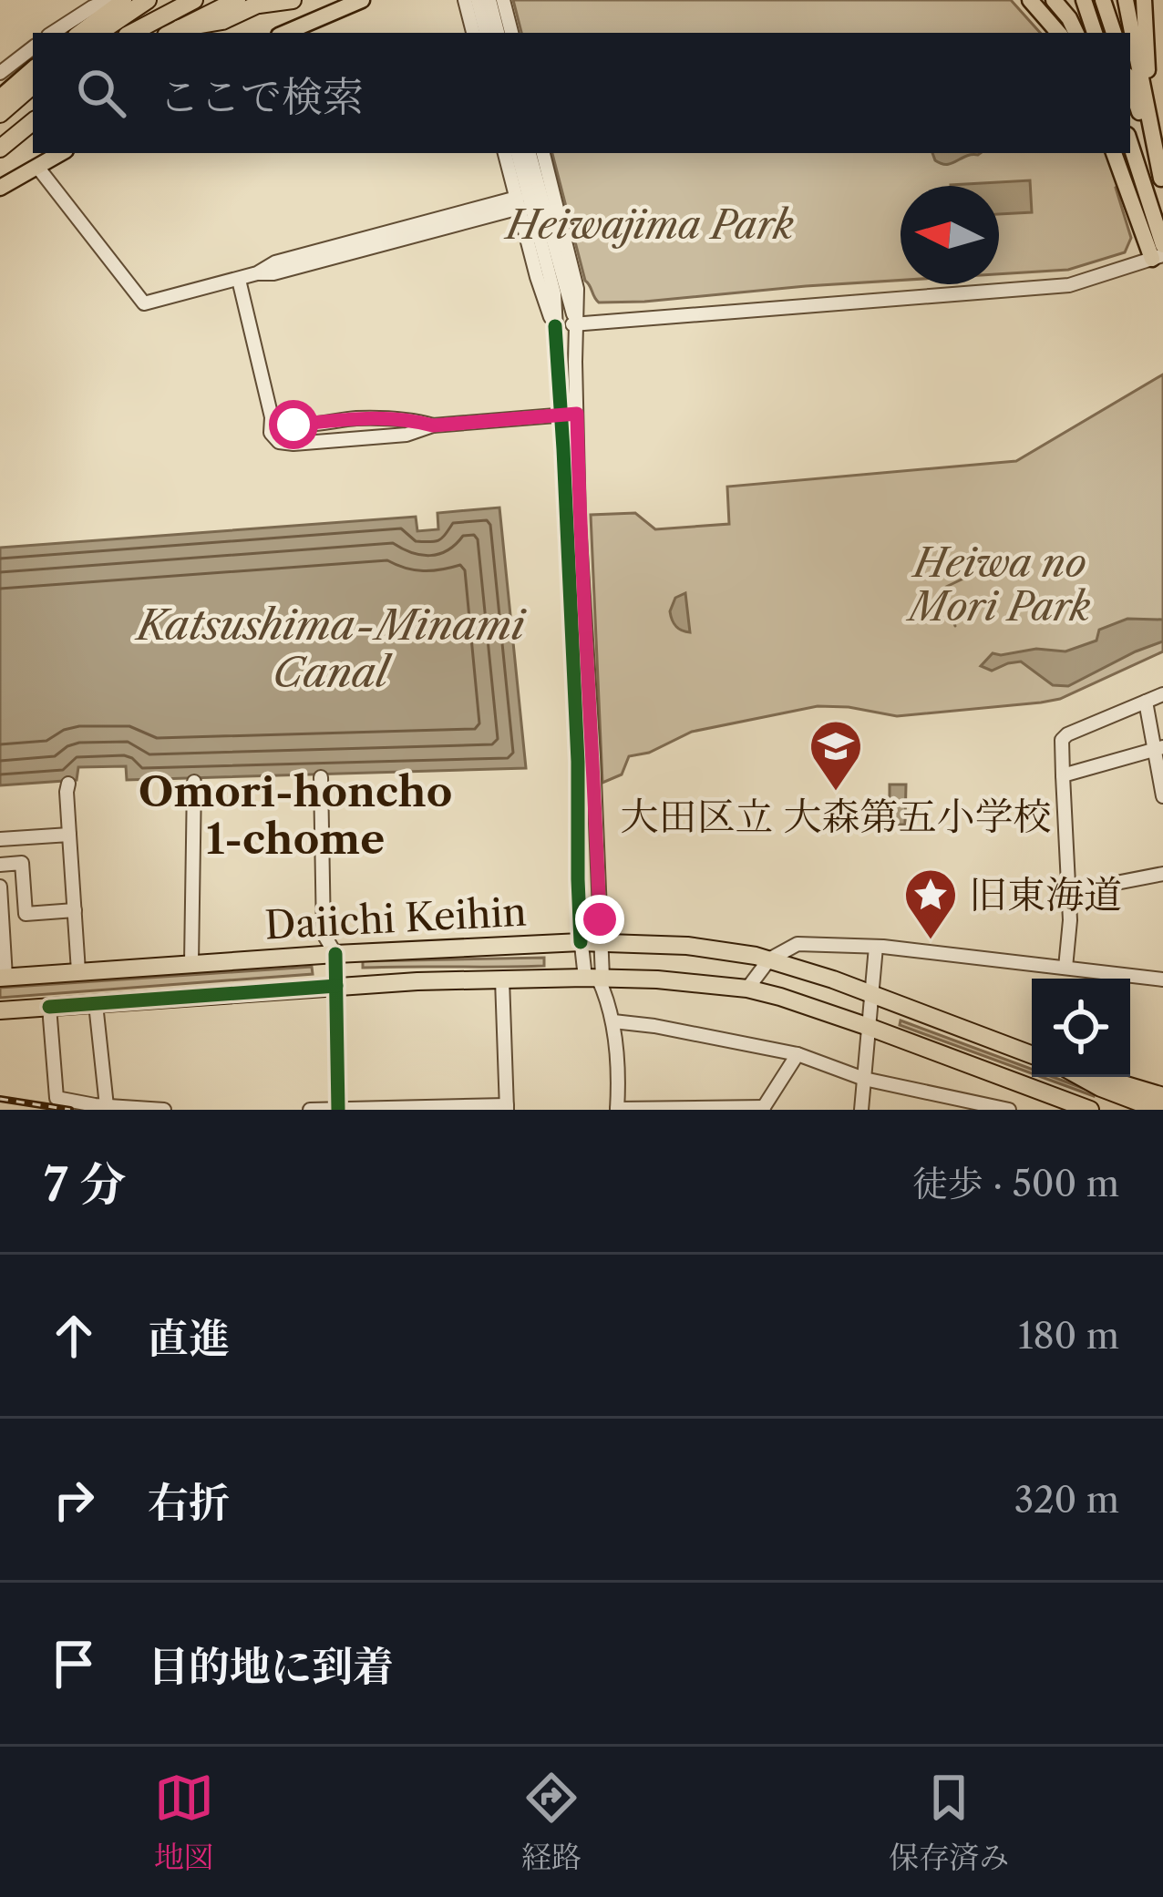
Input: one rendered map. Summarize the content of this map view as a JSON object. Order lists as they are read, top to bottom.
{
  "streets": {
    "highway": ["Daiichi Keihin"]
  },
  "districts": ["Omori-honcho 1-chome"],
  "water": ["Katsushima-Minami Canal"],
  "parks": ["Heiwajima Park", "Heiwa no Mori Park"],
  "places": {
    "school or university": ["大田区立 大森第五小学校"],
    "place": ["旧東海道"]
  },
  "north": "left",
  "page": {
    "search": "ここで検索",
    "heading": ["7 分", "徒歩 · 500 m"],
    "list": [
      ["直進", "180 m"],
      ["右折", "320 m"],
      "目的地に到着"
    ],
    "nav": ["地図", "経路", "保存済み"]
  }
}
